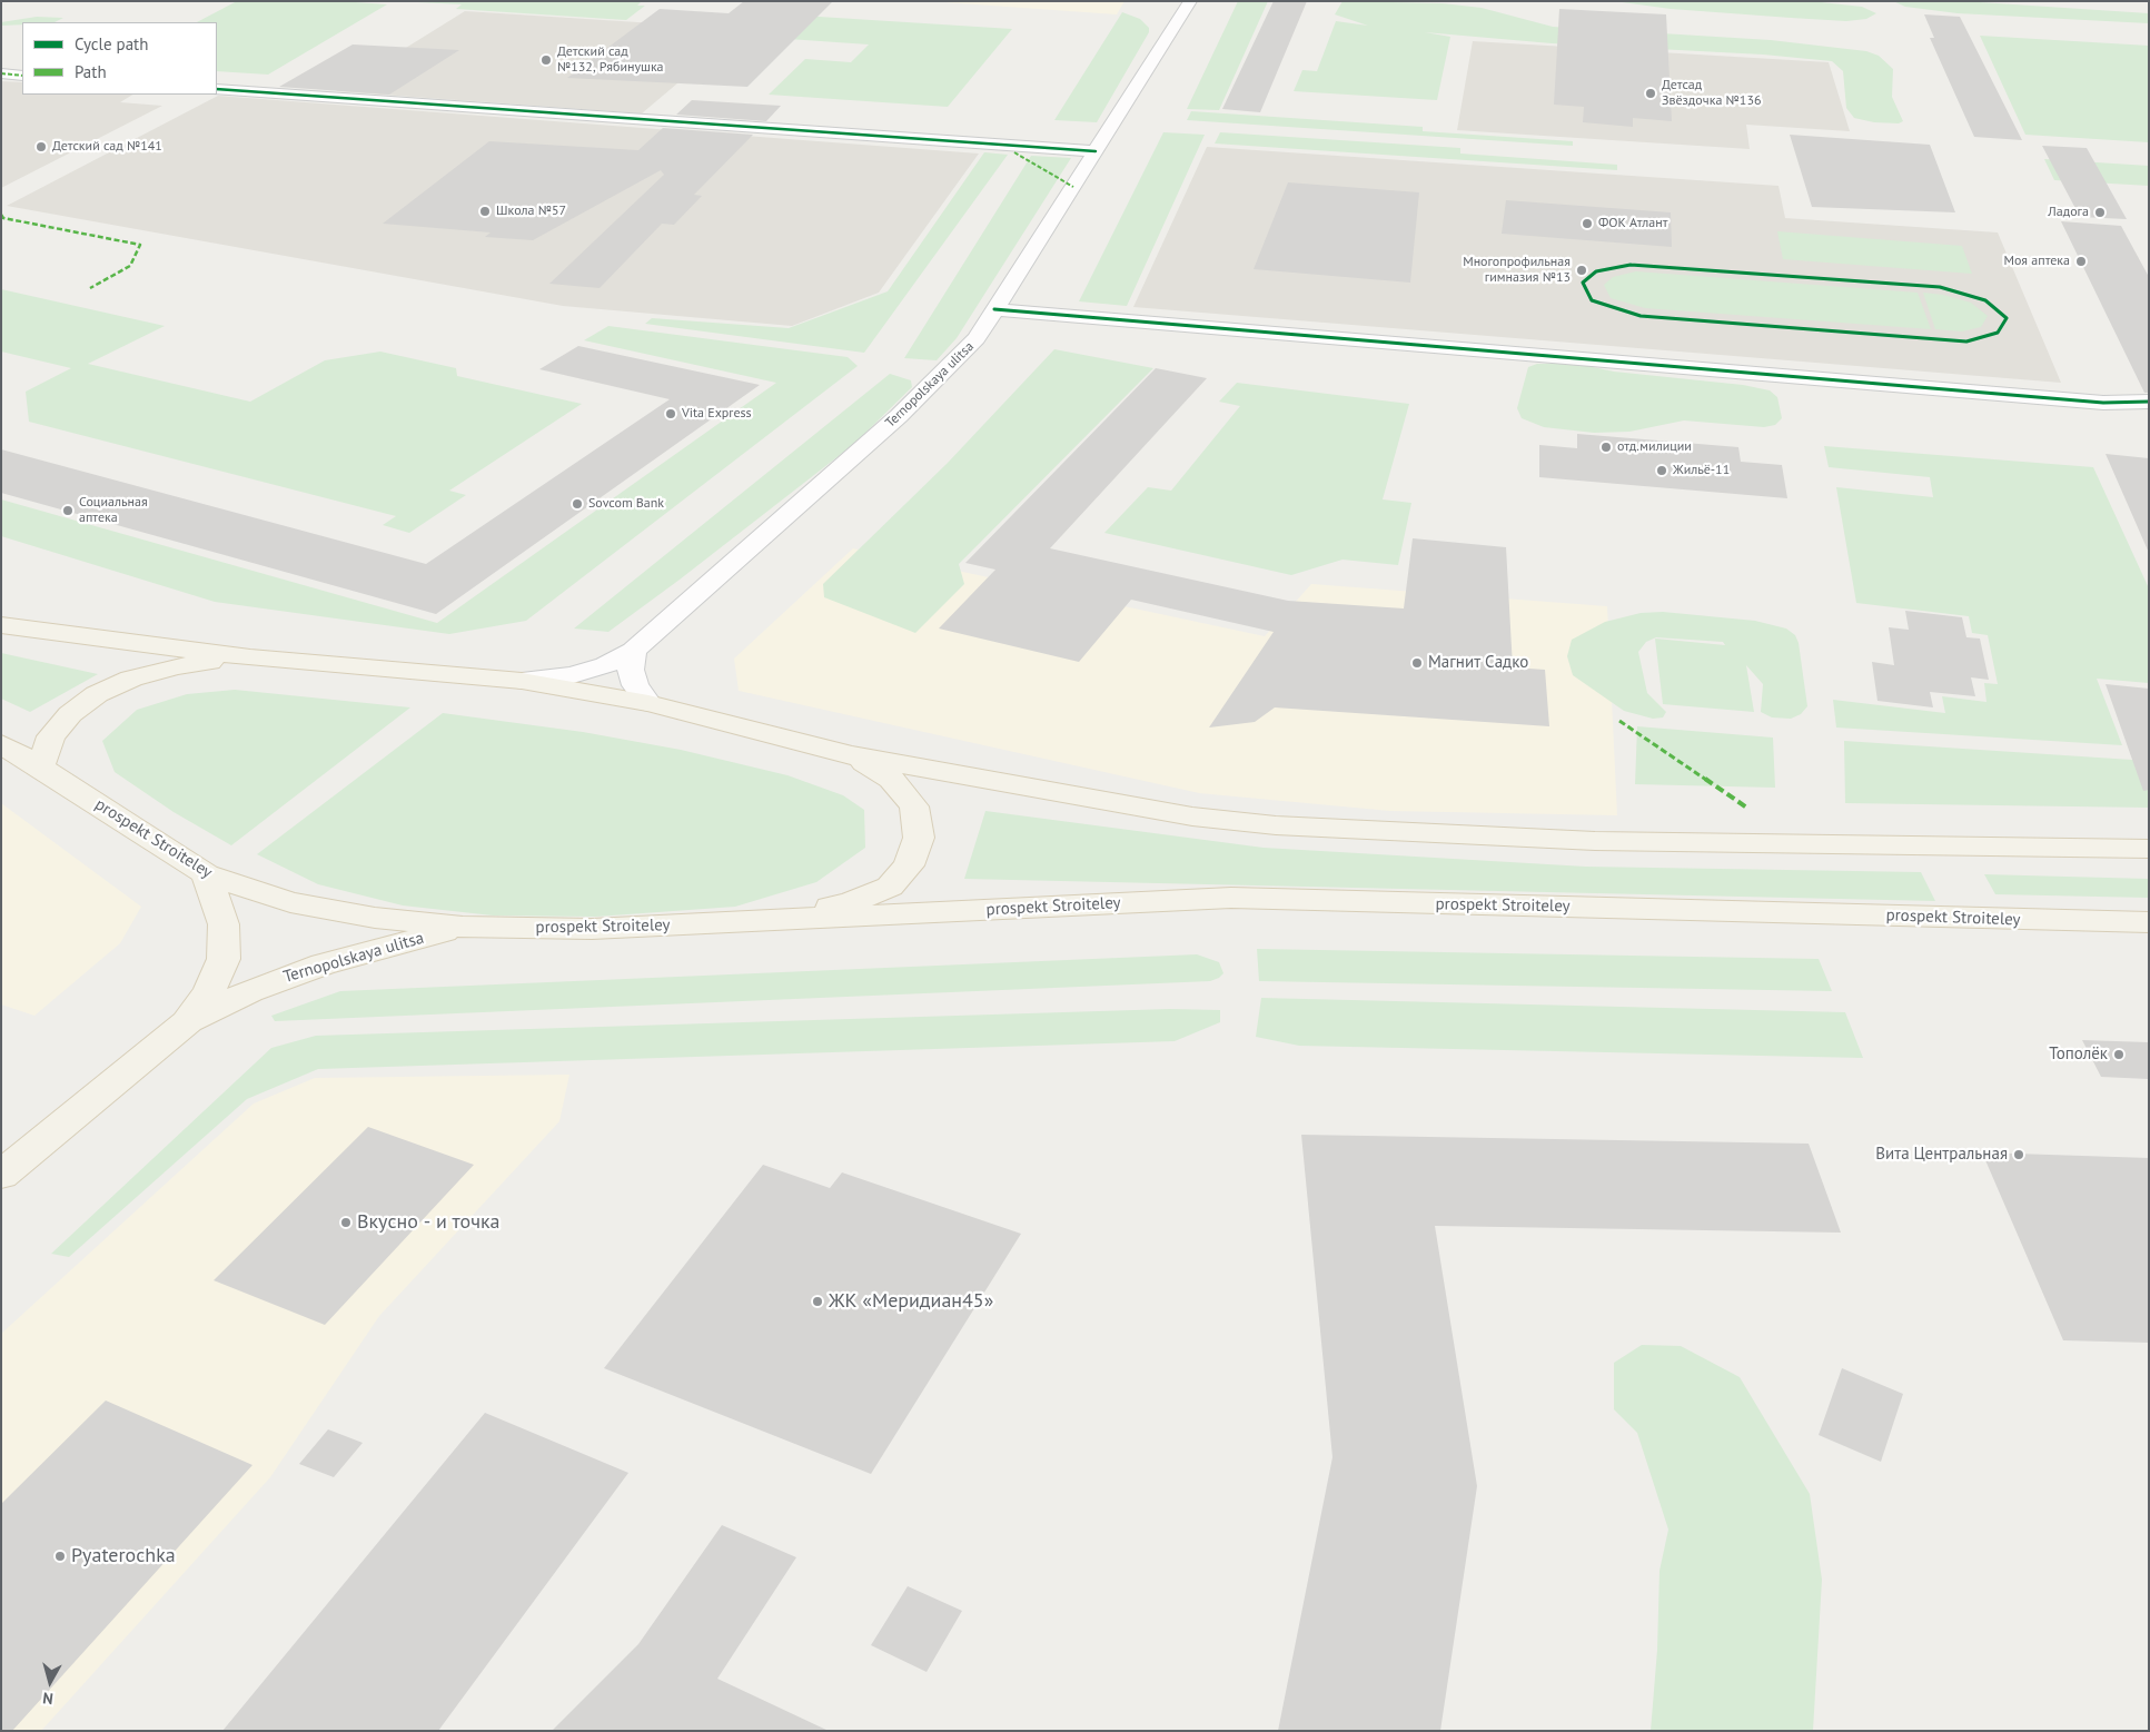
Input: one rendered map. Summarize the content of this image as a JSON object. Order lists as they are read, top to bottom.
{
  "streets": {
    "main road": ["Ternopolskaya ulitsa", "prospekt Stroiteley"]
  },
  "crossings": [
    ["Ternopolskaya ulitsa", "prospekt Stroiteley"]
  ],
  "places": [
    "Детский сад №132, Рябинушка",
    "Детсад Звёздочка №136",
    "Детский сад №141",
    "Школа №57",
    "Ладога",
    "ФОК Атлант",
    "Моя аптека",
    "Многопрофильная гимназия №13",
    "Vita Express",
    "отд.милиции",
    "Жильё-11",
    "Sovcom Bank",
    "Социальная аптека",
    "Магнит Садко",
    "Тополёк",
    "Вита Центральная",
    "Вкусно - и точка",
    "ЖК «Меридиан45»",
    "Pyaterochka"
  ],
  "legend": ["Cycle path", "Path"],
  "north": "bottom"
}
